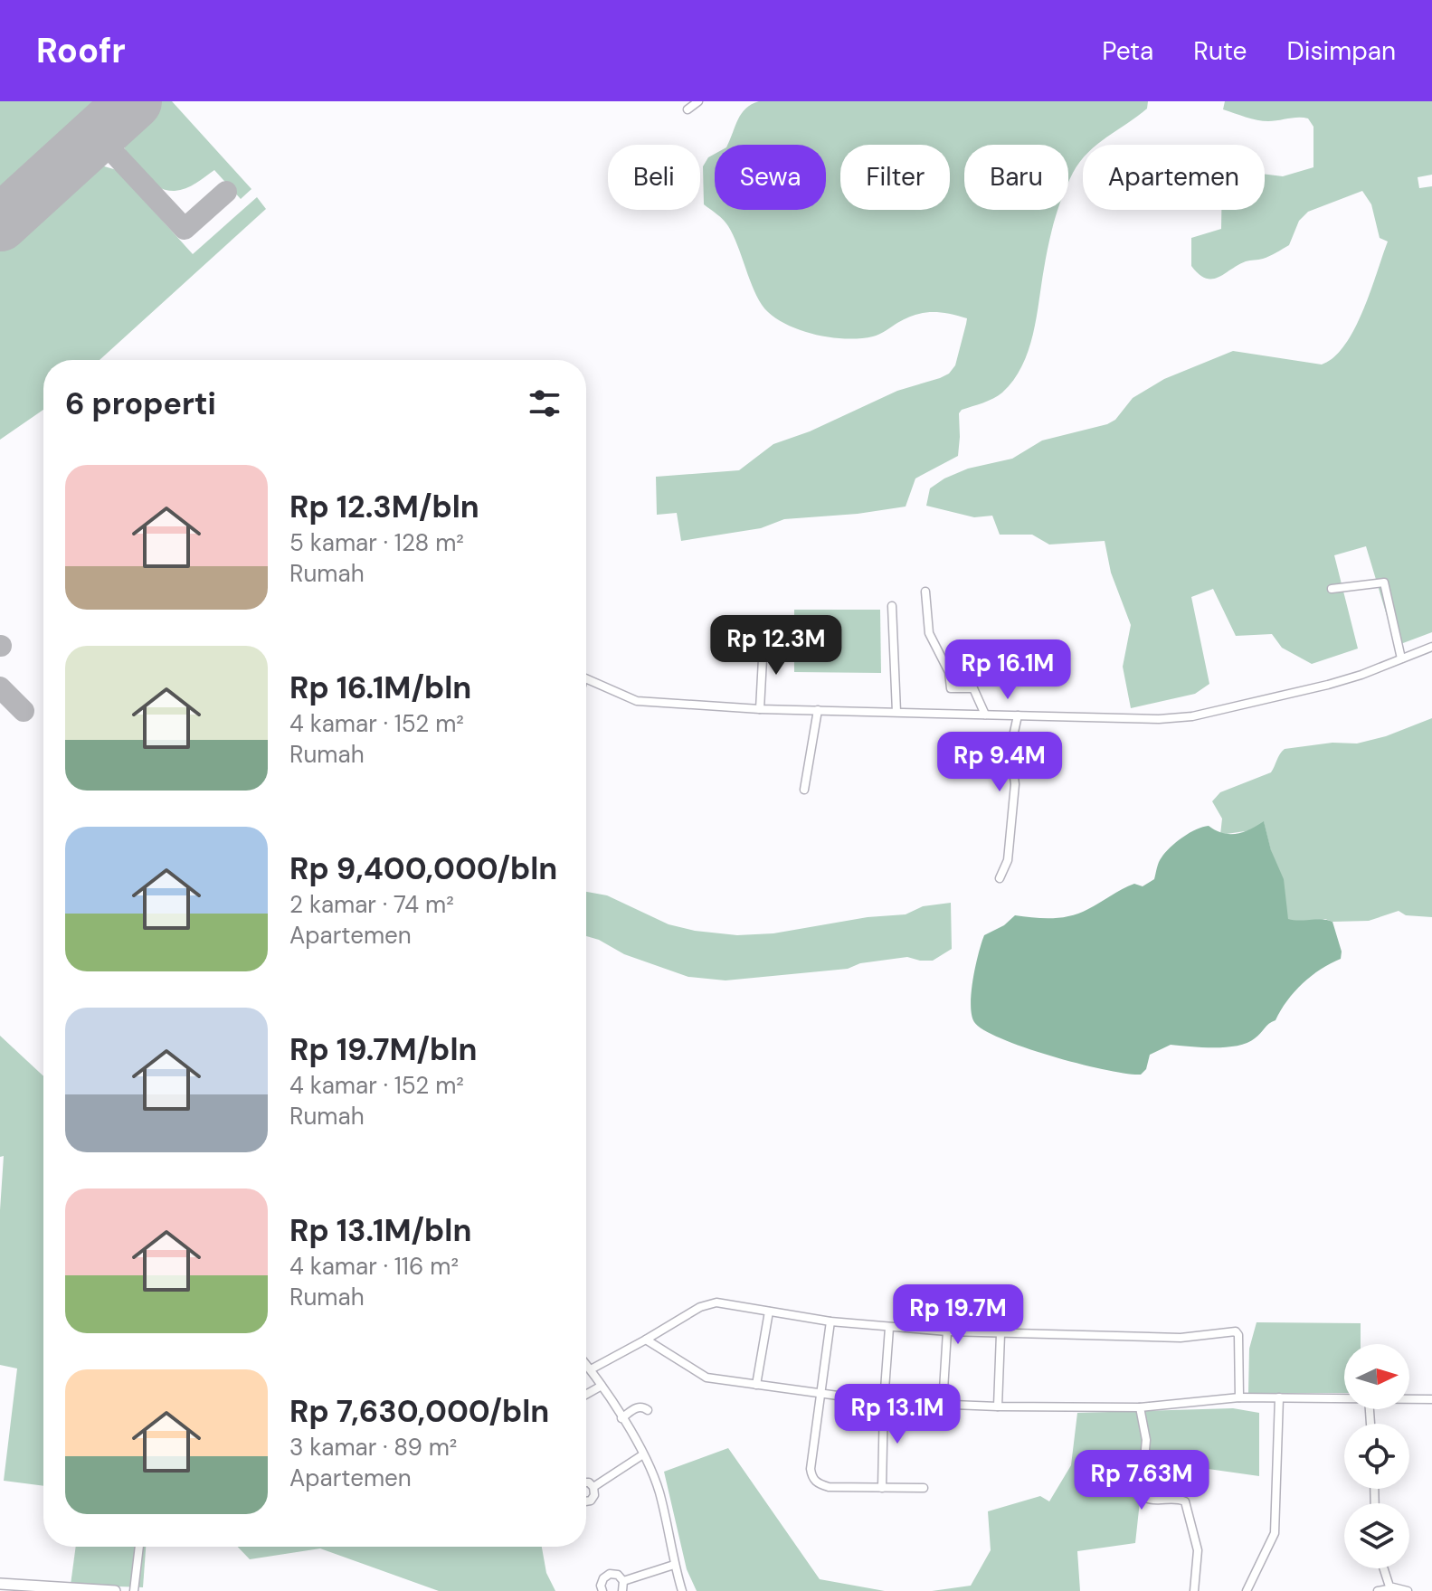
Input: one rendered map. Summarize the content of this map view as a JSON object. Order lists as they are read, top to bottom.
{
  "north": "right",
  "page": {
    "header": "Roofr",
    "nav": ["Peta", "Rute", "Disimpan"],
    "chip": [
      "Beli",
      "Sewa",
      "Filter",
      "Baru",
      "Apartemen"
    ],
    "heading": "6 properti",
    "list": [
      {
        "name": "Rp 12.3M/bln",
        "note": "5 kamar · 128 m² · Rumah"
      },
      {
        "name": "Rp 16.1M/bln",
        "note": "4 kamar · 152 m² · Rumah"
      },
      {
        "name": "Rp 9,400,000/bln",
        "note": "2 kamar · 74 m² · Apartemen"
      },
      {
        "name": "Rp 19.7M/bln",
        "note": "4 kamar · 152 m² · Rumah"
      },
      {
        "name": "Rp 13.1M/bln",
        "note": "4 kamar · 116 m² · Rumah"
      },
      {
        "name": "Rp 7,630,000/bln",
        "note": "3 kamar · 89 m² · Apartemen"
      }
    ],
    "price": [
      "Rp 12.3M",
      "Rp 16.1M",
      "Rp 9.4M",
      "Rp 19.7M",
      "Rp 13.1M",
      "Rp 7.63M"
    ]
  }
}
